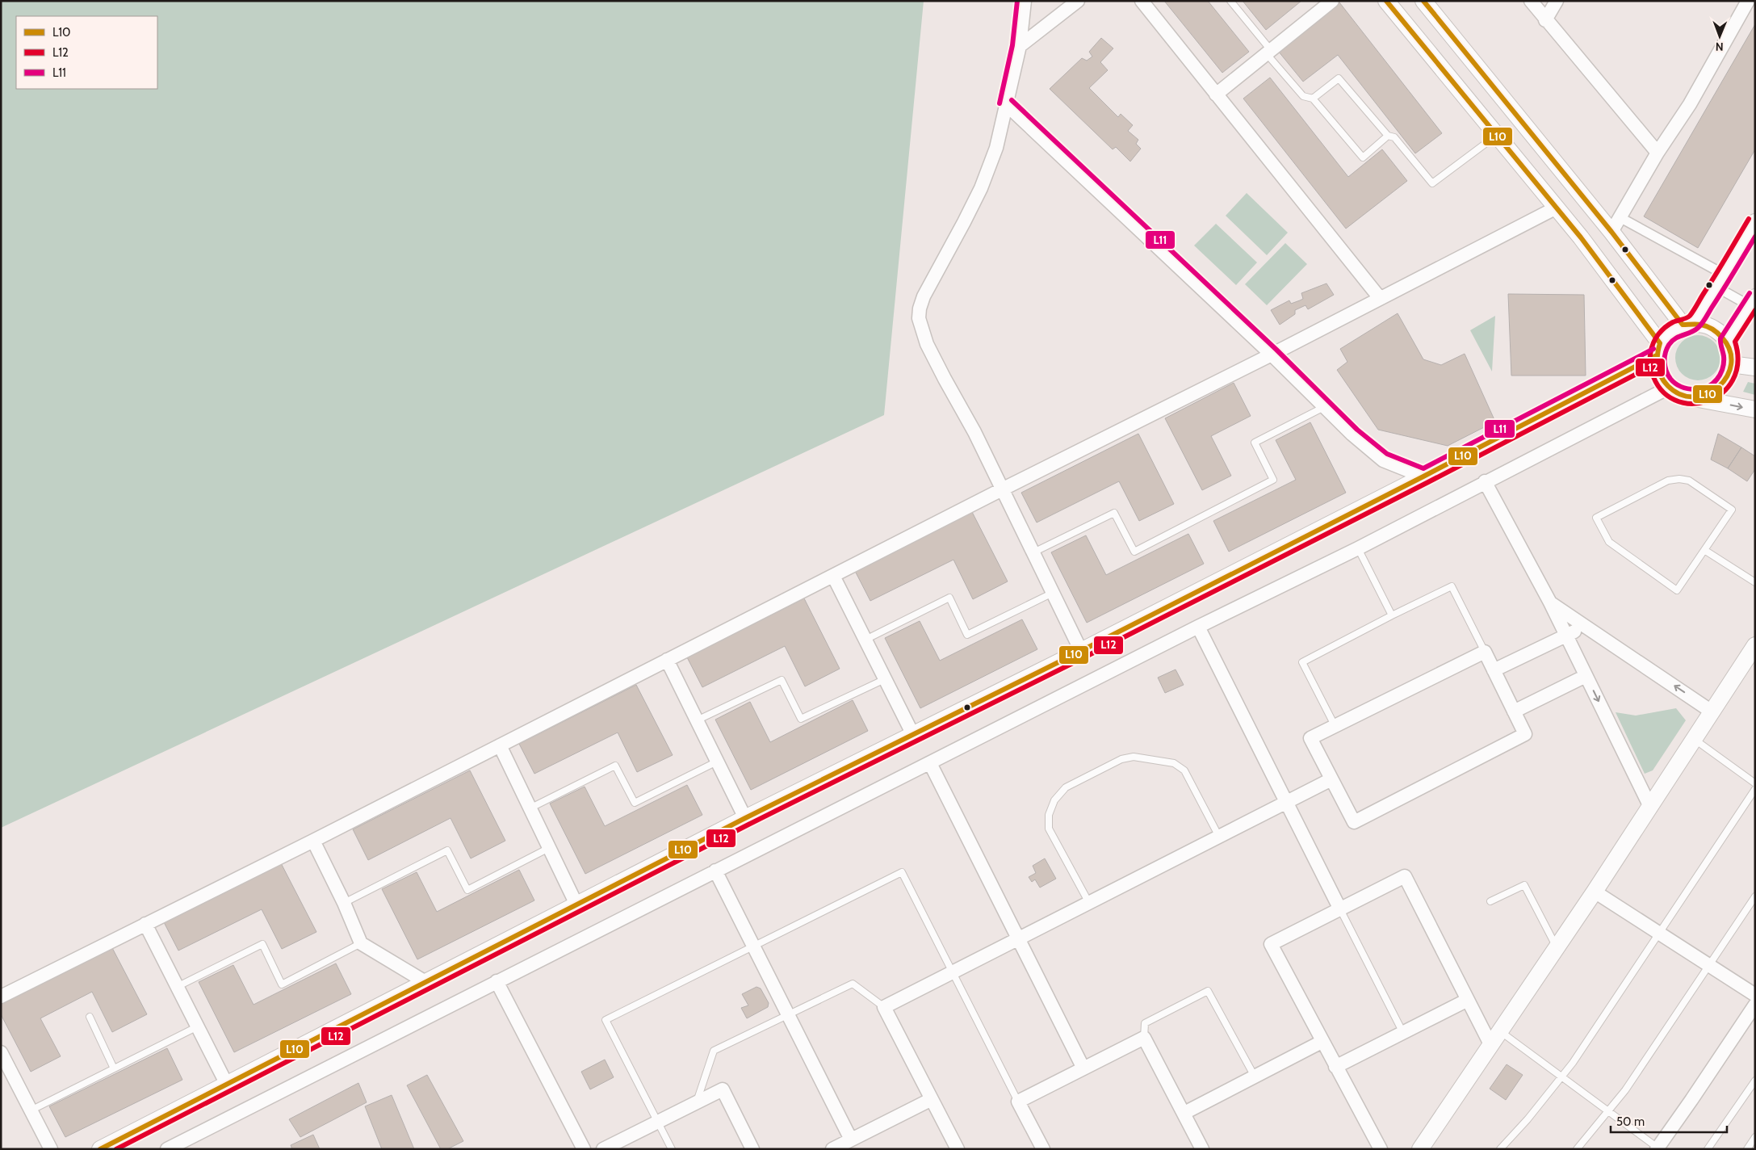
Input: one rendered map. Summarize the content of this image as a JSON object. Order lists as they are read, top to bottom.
{
  "lines": ["transit line L10", "transit line L11", "transit line L12"],
  "legend": ["L10", "L12", "L11"],
  "scale_bar": "50 m",
  "north": "bottom"
}
